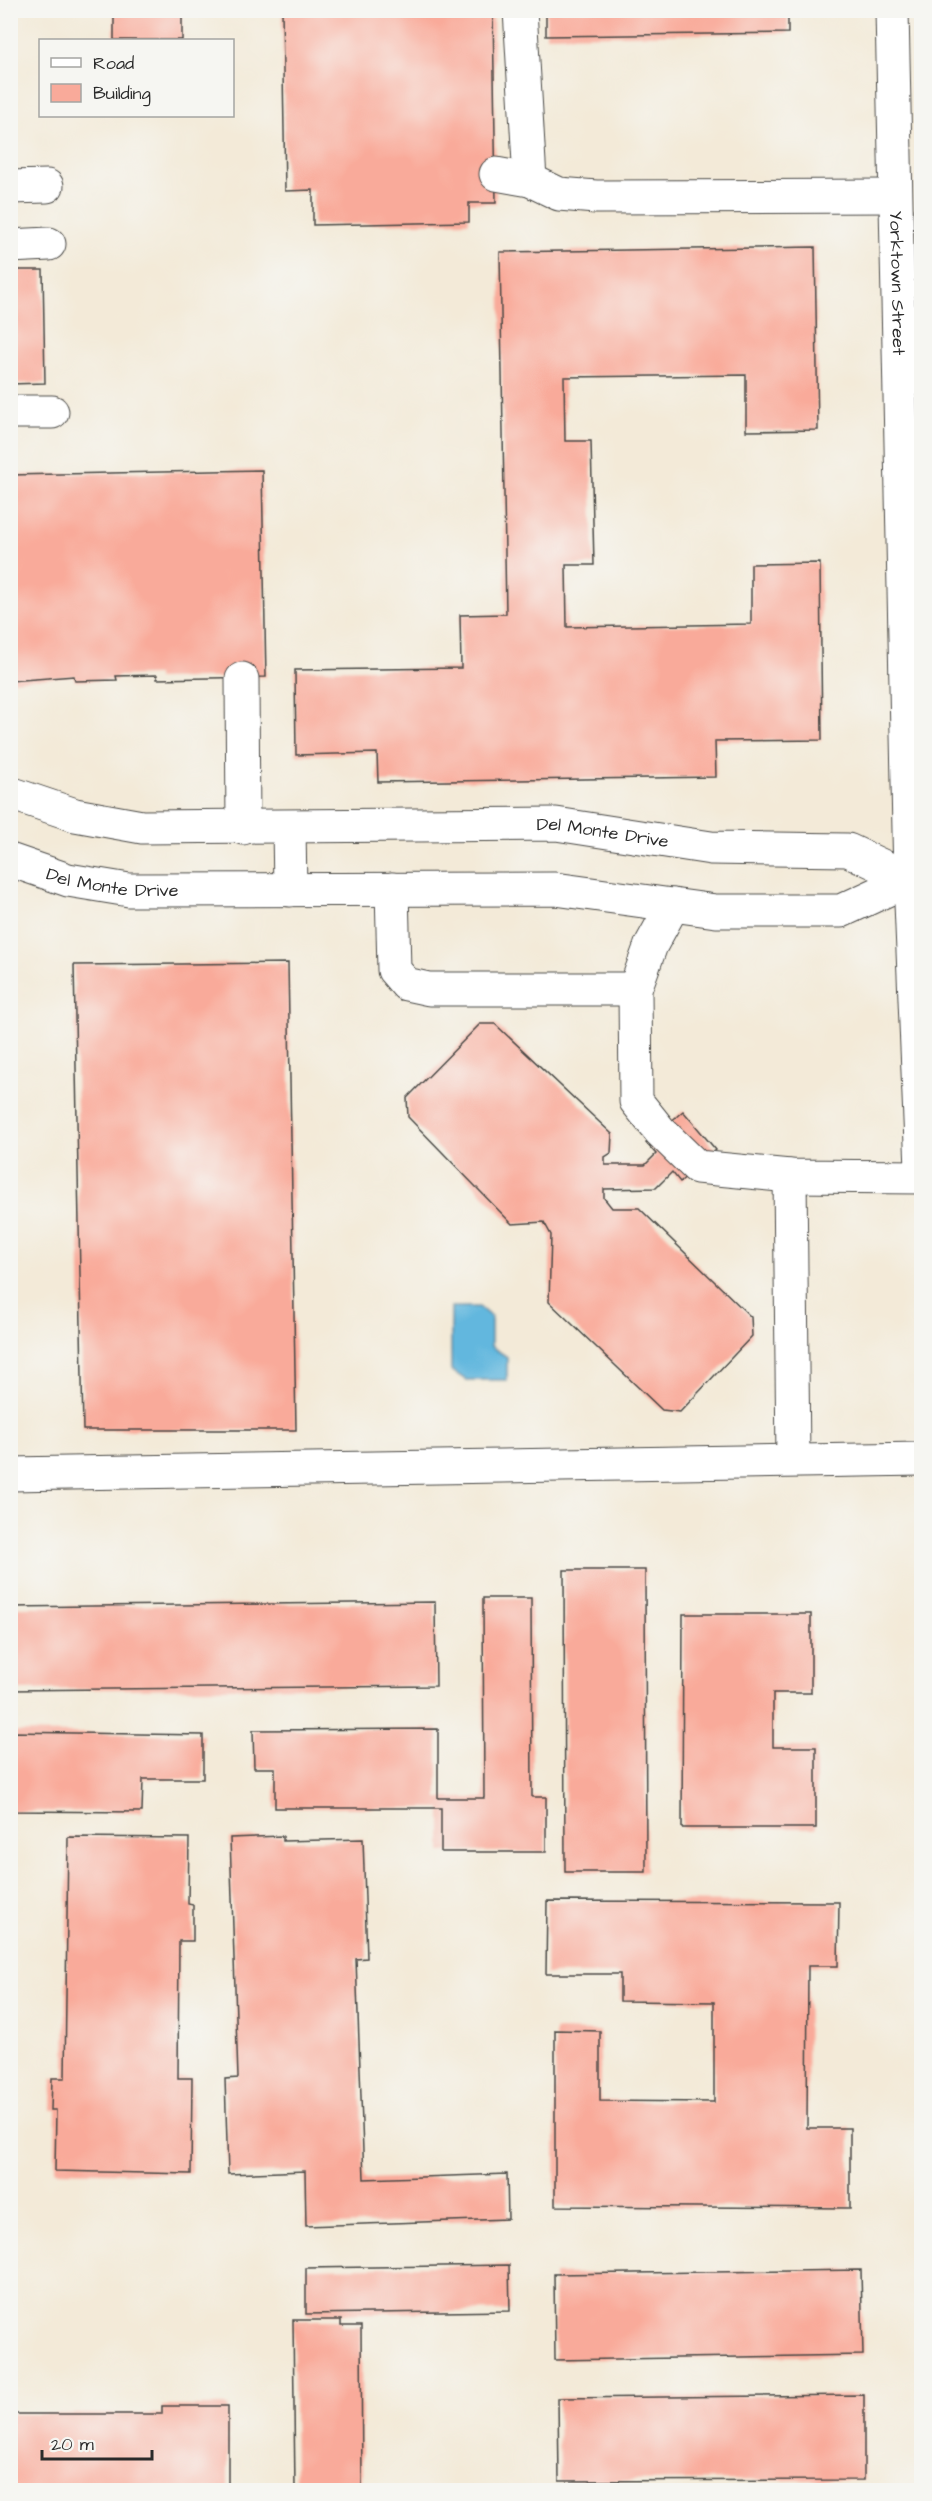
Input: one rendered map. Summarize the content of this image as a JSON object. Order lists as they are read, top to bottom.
{
  "streets": {
    "street": ["Yorktown Street", "Del Monte Drive"]
  },
  "crossings": [
    ["Yorktown Street", "Del Monte Drive"]
  ],
  "legend": ["Road", "Building"],
  "scale_bar": "20 m"
}
